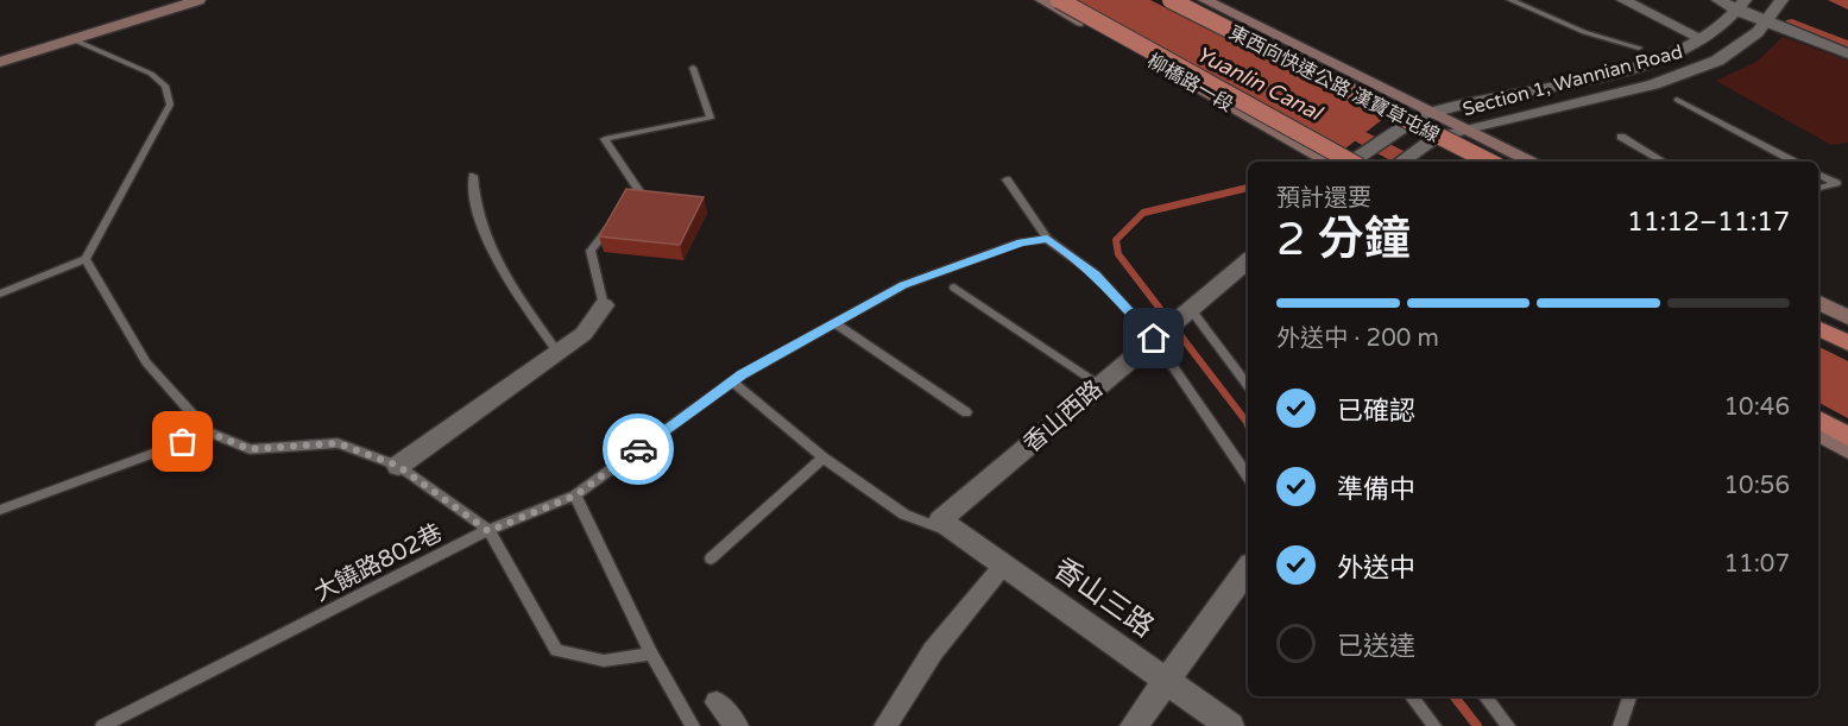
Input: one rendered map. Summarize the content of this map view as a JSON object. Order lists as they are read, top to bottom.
{
  "streets": {
    "highway": ["東西向快速公路 漢寶草屯線"],
    "main road": ["柳橋路一段"],
    "street": ["Section 1, Wannian Road", "香山西路", "香山三路"],
    "lane": ["大饒路802巷"]
  },
  "crossings": [
    ["香山西路", "香山三路"]
  ],
  "water": ["Yuanlin Canal"],
  "page": {
    "heading": ["2 分鐘", "預計還要", "11:12–11:17"],
    "bar": "外送中 · 200 m",
    "list": [
      ["已確認", "10:46"],
      ["準備中", "10:56"],
      ["外送中", "11:07"],
      "已送達"
    ]
  }
}
